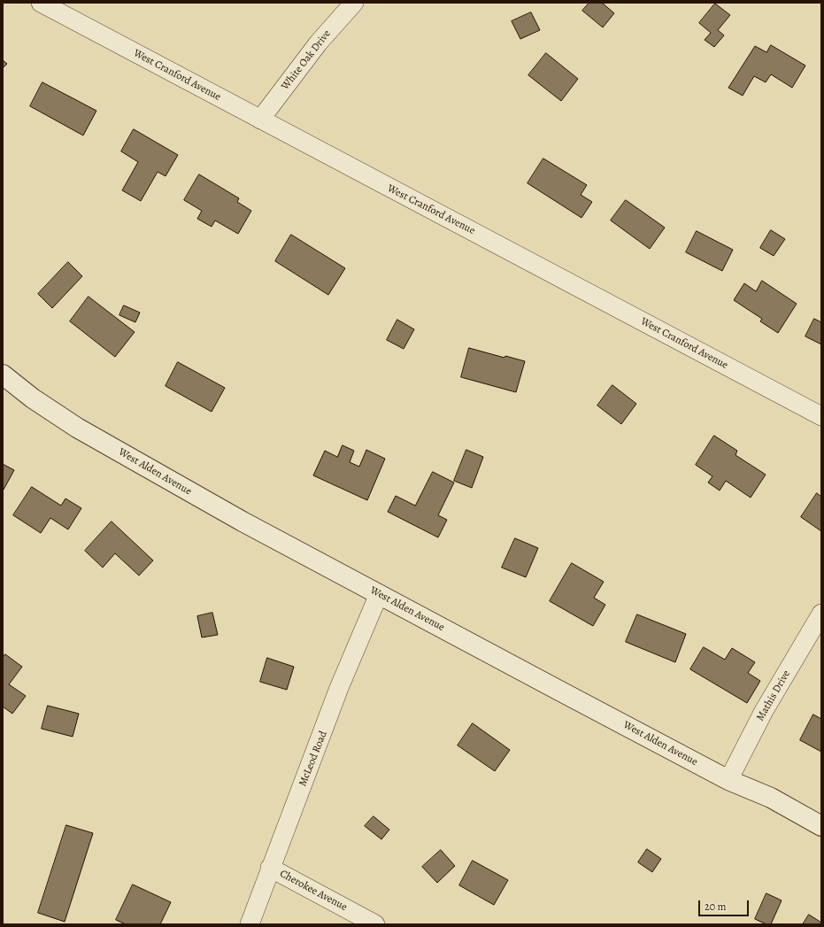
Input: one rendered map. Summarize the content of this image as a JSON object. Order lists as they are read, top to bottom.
{
  "streets": {
    "street": [
      "White Oak Drive",
      "West Cranford Avenue",
      "West Alden Avenue",
      "Mathis Drive",
      "McLeod Road",
      "Cherokee Avenue"
    ]
  },
  "crossings": [
    ["White Oak Drive", "West Cranford Avenue"],
    ["West Alden Avenue", "Mathis Drive"],
    ["West Alden Avenue", "McLeod Road"],
    ["McLeod Road", "Cherokee Avenue"]
  ],
  "scale_bar": "20 m"
}
